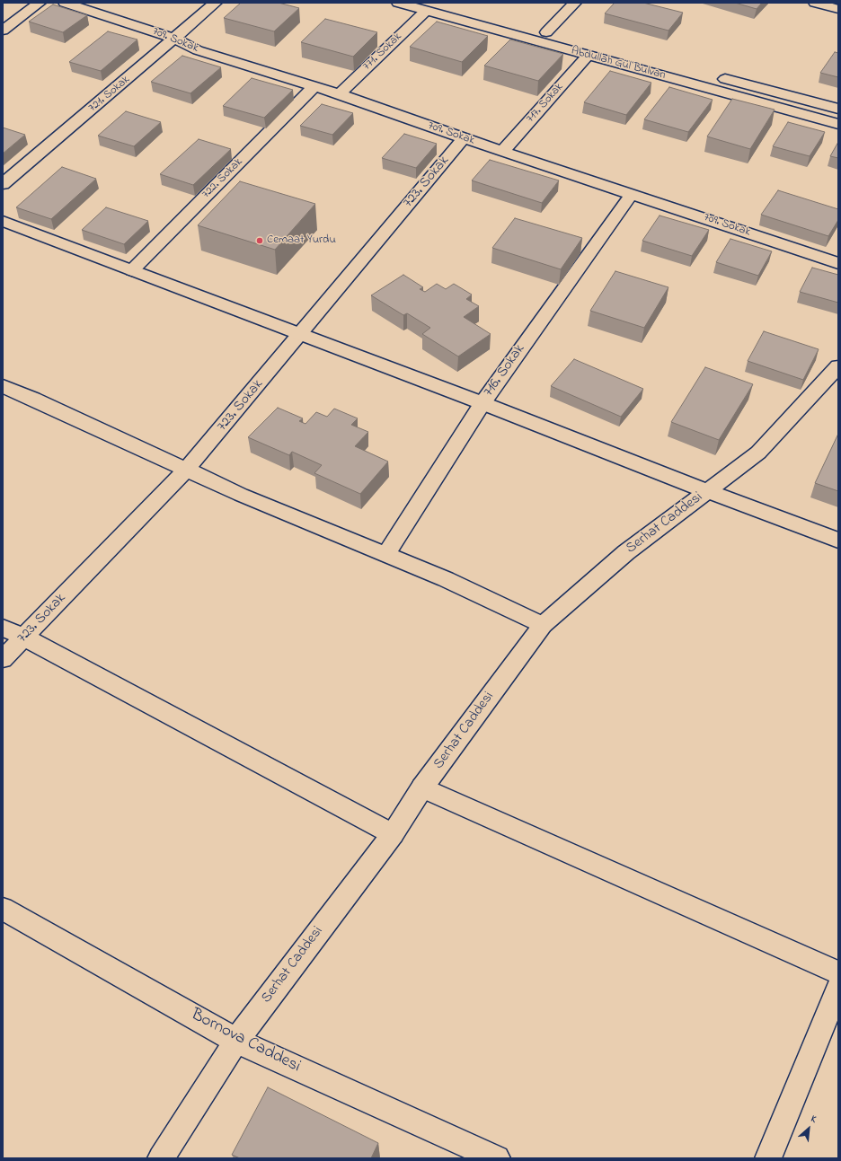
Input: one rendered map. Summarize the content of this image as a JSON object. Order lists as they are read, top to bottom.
{
  "streets": {
    "street": [
      "709. Sokak",
      "771. Sokak",
      "Abdullah Gül Bulvarı",
      "721. Sokak",
      "717. Sokak",
      "722. Sokak",
      "723. Sokak",
      "716. Sokak",
      "Serhat Caddesi",
      "Bornova Caddesi"
    ]
  },
  "crossings": [
    ["709. Sokak", "771. Sokak"],
    ["709. Sokak", "721. Sokak"],
    ["709. Sokak", "717. Sokak"],
    ["709. Sokak", "722. Sokak"],
    ["709. Sokak", "723. Sokak"],
    ["709. Sokak", "716. Sokak"],
    ["771. Sokak", "Abdullah Gül Bulvarı"],
    ["Abdullah Gül Bulvarı", "717. Sokak"],
    ["Serhat Caddesi", "Bornova Caddesi"]
  ],
  "places": ["Cemaat Yurdu"],
  "north": "top right"
}
